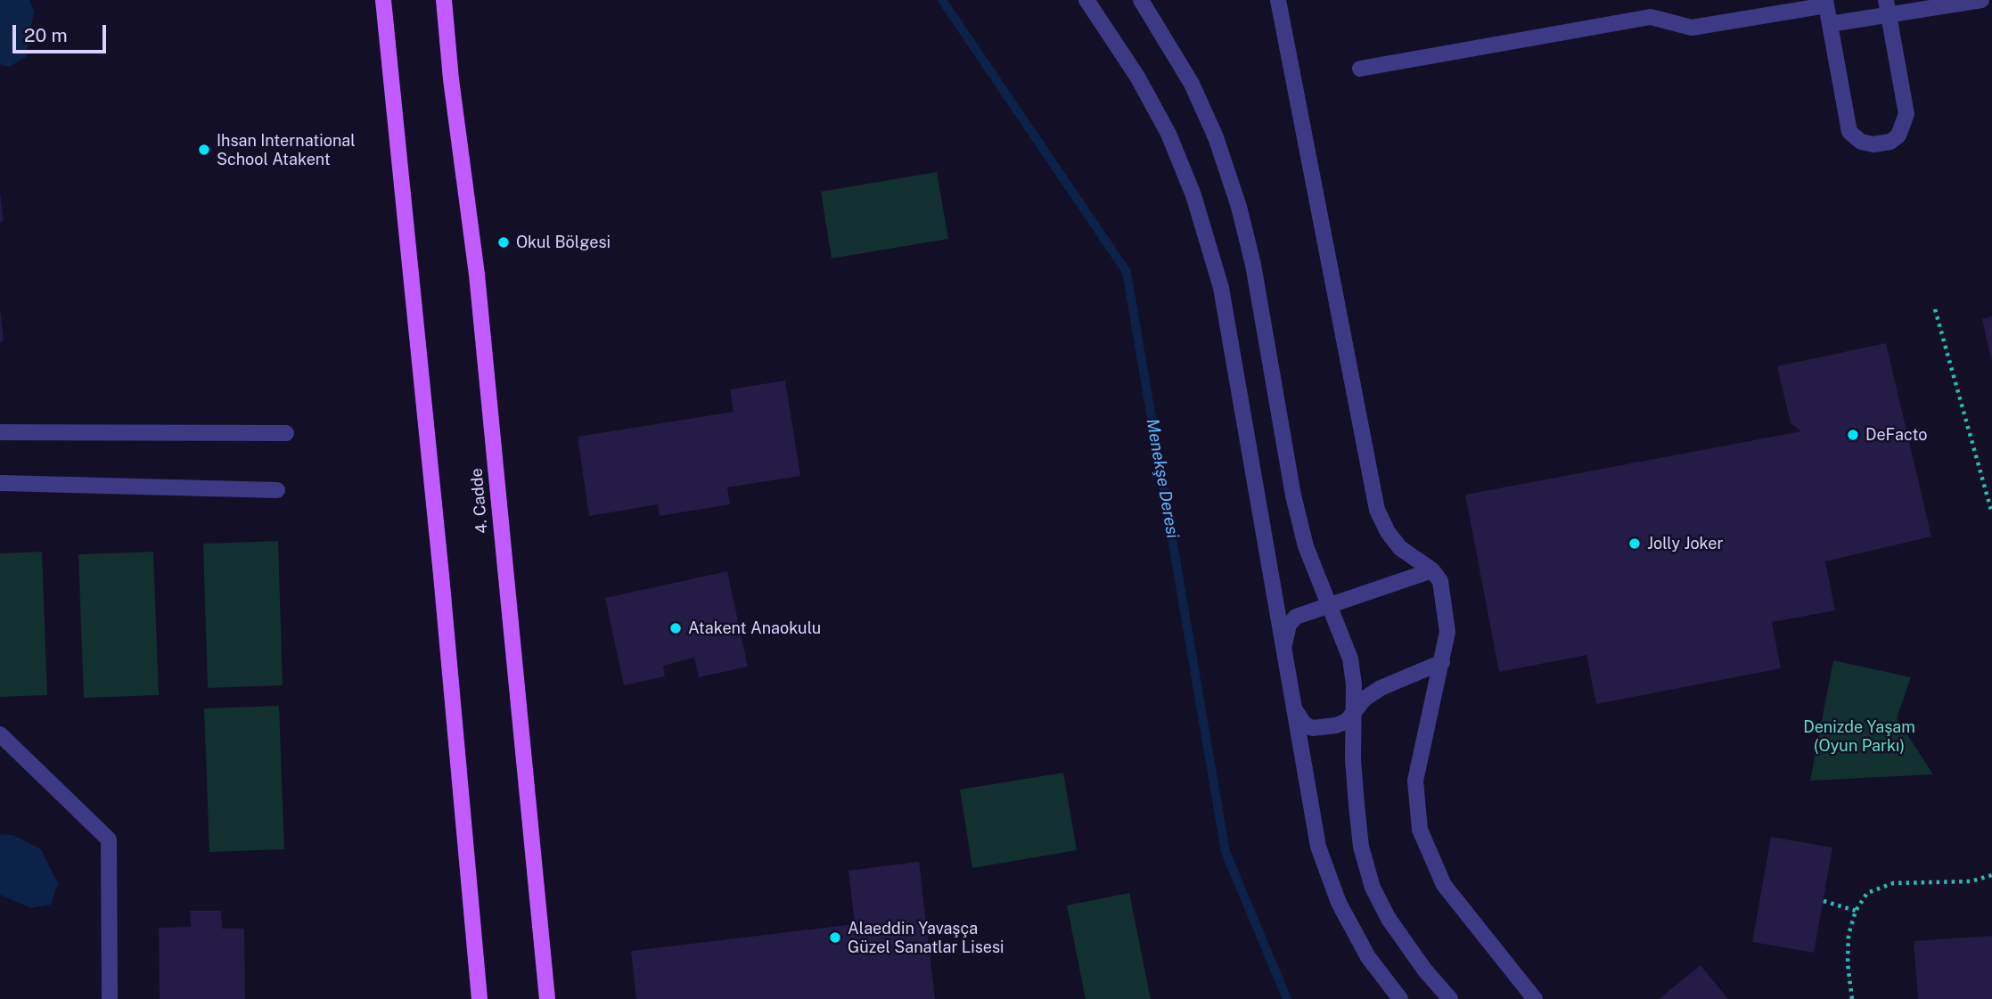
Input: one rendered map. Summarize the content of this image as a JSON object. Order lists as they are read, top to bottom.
{
  "streets": {
    "main road": ["4. Cadde"]
  },
  "water": ["Menekşe Deresi"],
  "parks": ["Denizde Yaşam (Oyun Parkı)"],
  "places": [
    "Ihsan International School Atakent",
    "Okul Bölgesi",
    "DeFacto",
    "Jolly Joker",
    "Atakent Anaokulu",
    "Alaeddin Yavaşça Güzel Sanatlar Lisesi"
  ],
  "scale_bar": "20 m"
}
